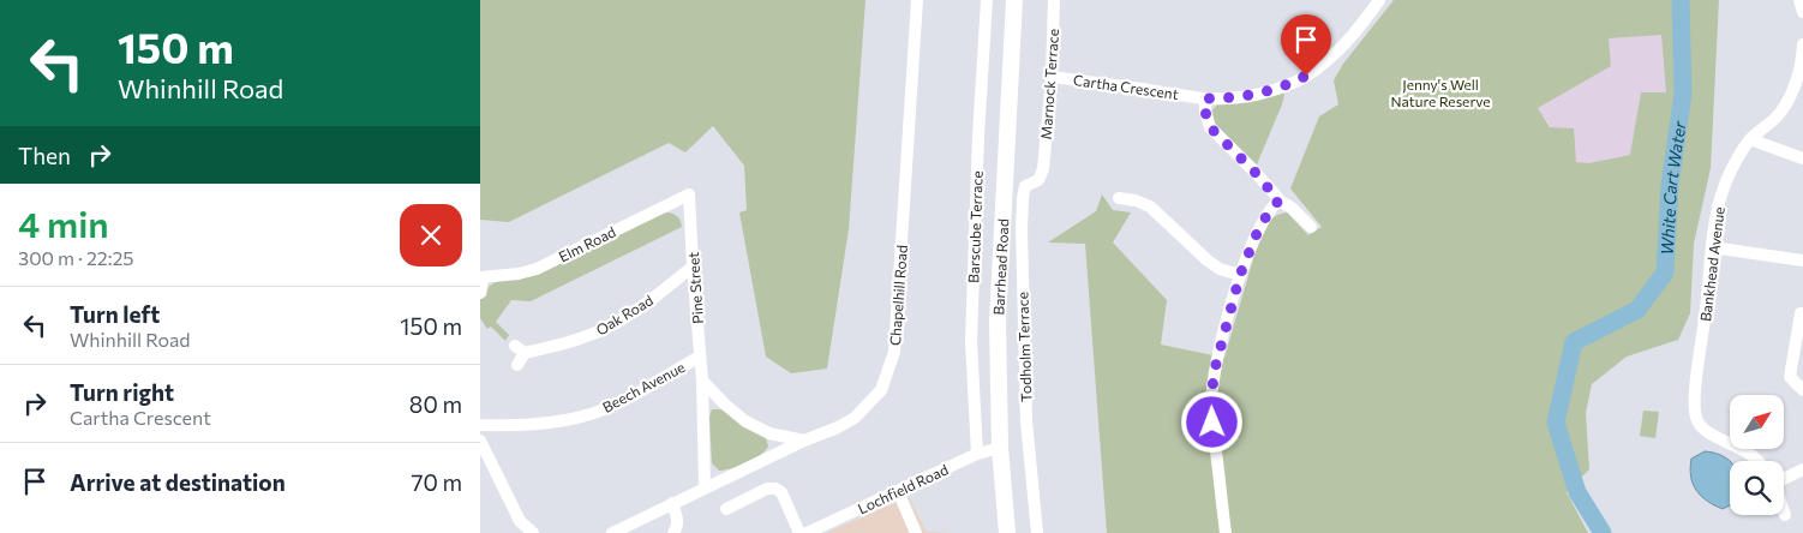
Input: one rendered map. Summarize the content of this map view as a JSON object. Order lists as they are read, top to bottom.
{
  "streets": {
    "main road": ["Barrhead Road"],
    "street": [
      "Marnock Terrace",
      "Cartha Crescent",
      "Barscube Terrace",
      "Elm Road",
      "Bankhead Avenue",
      "Pine Street",
      "Chapelhill Road",
      "Oak Road",
      "Todholm Terrace",
      "Beech Avenue",
      "Lochfield Road"
    ]
  },
  "crossings": [
    ["Marnock Terrace", "Cartha Crescent"],
    ["Marnock Terrace", "Todholm Terrace"],
    ["Barscube Terrace", "Lochfield Road"],
    ["Elm Road", "Pine Street"],
    ["Barrhead Road", "Lochfield Road"],
    ["Pine Street", "Chapelhill Road"],
    ["Pine Street", "Oak Road"],
    ["Pine Street", "Beech Avenue"]
  ],
  "water": ["White Cart Water"],
  "parks": ["Jenny's Well Nature Reserve"],
  "north": "top right",
  "page": {
    "turn": ["150 m", "Whinhill Road"],
    "then": "Then",
    "heading": ["4 min", "300 m · 22:25"],
    "list": [
      {
        "name": "Turn left",
        "note": "Whinhill Road",
        "value": "150 m"
      },
      {
        "name": "Turn right",
        "note": "Cartha Crescent",
        "value": "80 m"
      },
      {
        "name": "Arrive at destination",
        "value": "70 m"
      }
    ]
  }
}
